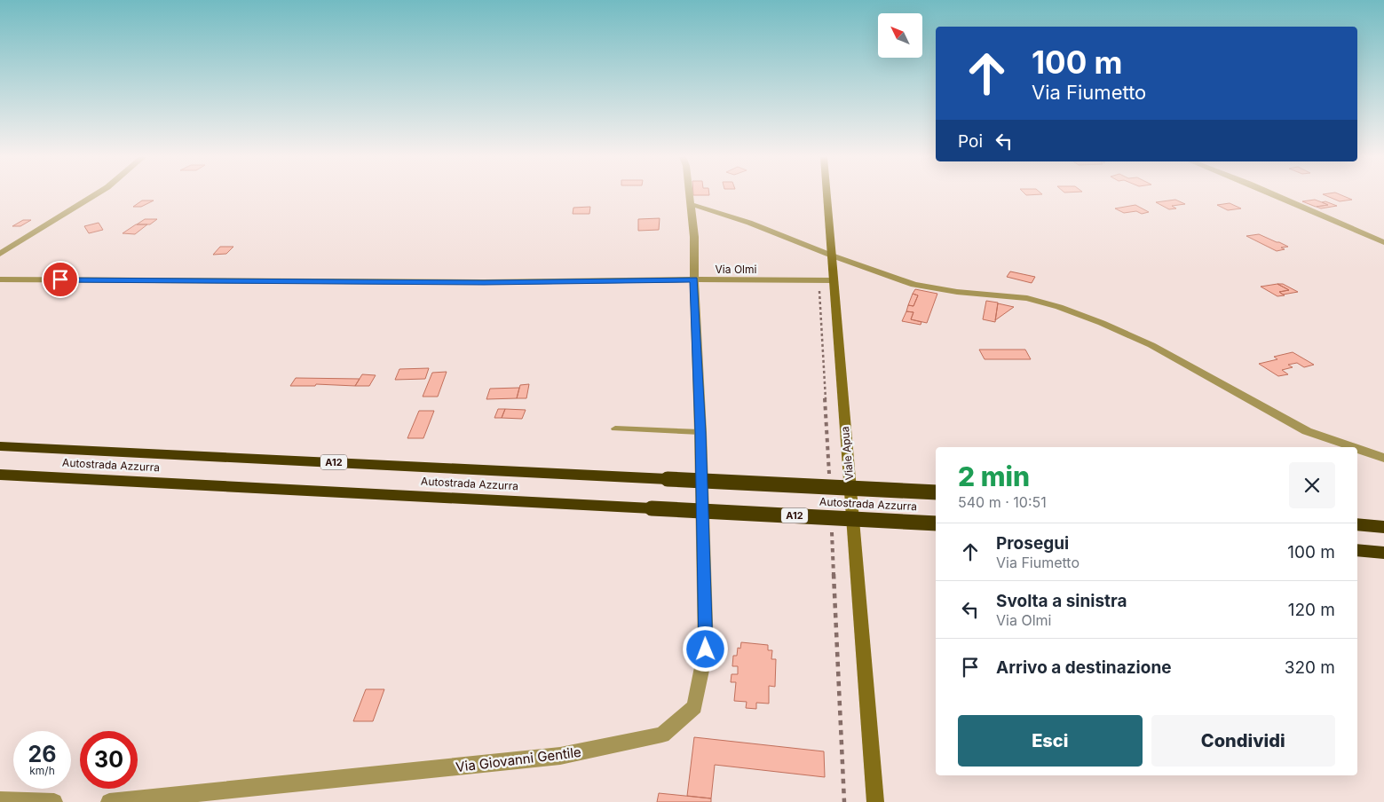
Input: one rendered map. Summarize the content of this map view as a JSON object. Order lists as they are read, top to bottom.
{
  "streets": {
    "highway": ["A12", "Autostrada Azzurra"],
    "street": ["Via Olmi", "Viale Apua", "Via Giovanni Gentile"]
  },
  "crossings": [
    ["Via Olmi", "Viale Apua"],
    ["Via Olmi", "Via Giovanni Gentile"]
  ],
  "north": "top left",
  "page": {
    "turn": ["100 m", "Via Fiumetto"],
    "then": "Poi",
    "heading": ["2 min", "540 m · 10:51"],
    "list": [
      {
        "name": "Prosegui",
        "note": "Via Fiumetto",
        "value": "100 m"
      },
      {
        "name": "Svolta a sinistra",
        "note": "Via Olmi",
        "value": "120 m"
      },
      {
        "name": "Arrivo a destinazione",
        "value": "320 m"
      }
    ],
    "buttons": ["Esci", "Condividi"],
    "speed": "26 km/h",
    "limit": "30"
  }
}
